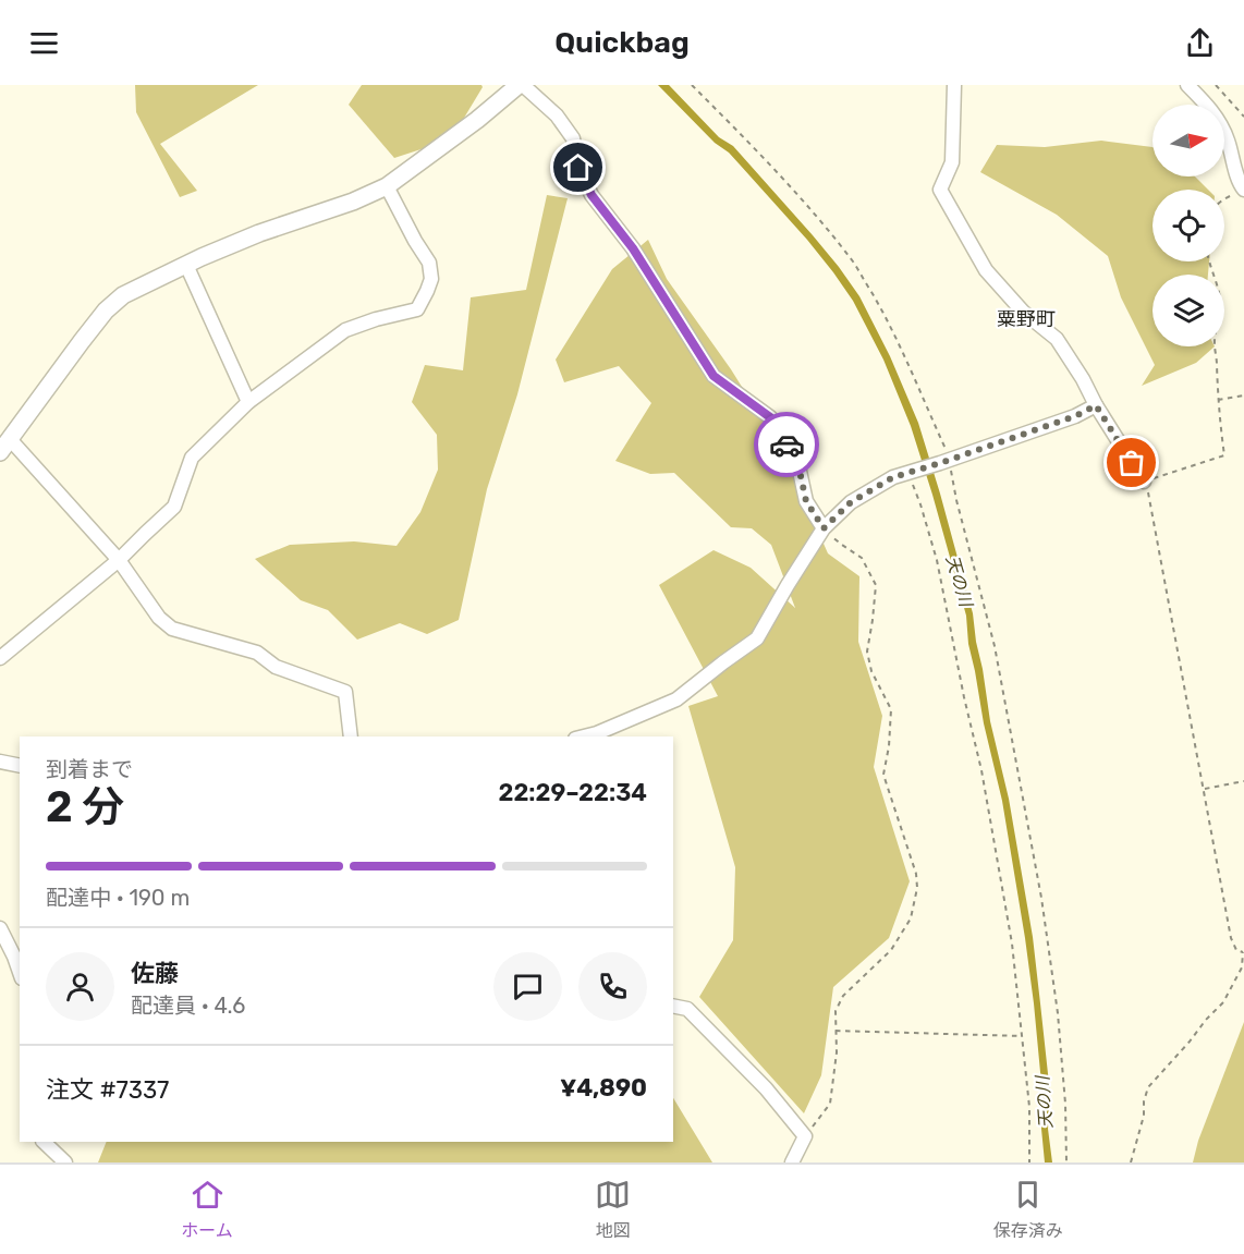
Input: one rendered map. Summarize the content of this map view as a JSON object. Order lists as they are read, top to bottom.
{
  "districts": ["粟野町"],
  "water": ["天の川"],
  "north": "right",
  "page": {
    "header": "Quickbag",
    "heading": ["2 分", "到着まで", "22:29–22:34"],
    "panel": [
      "佐藤",
      "配達員 · 4.6",
      "注文 #7337",
      "¥4,890"
    ],
    "bar": "配達中 · 190 m",
    "tabs": ["ホーム", "地図", "保存済み"]
  }
}
